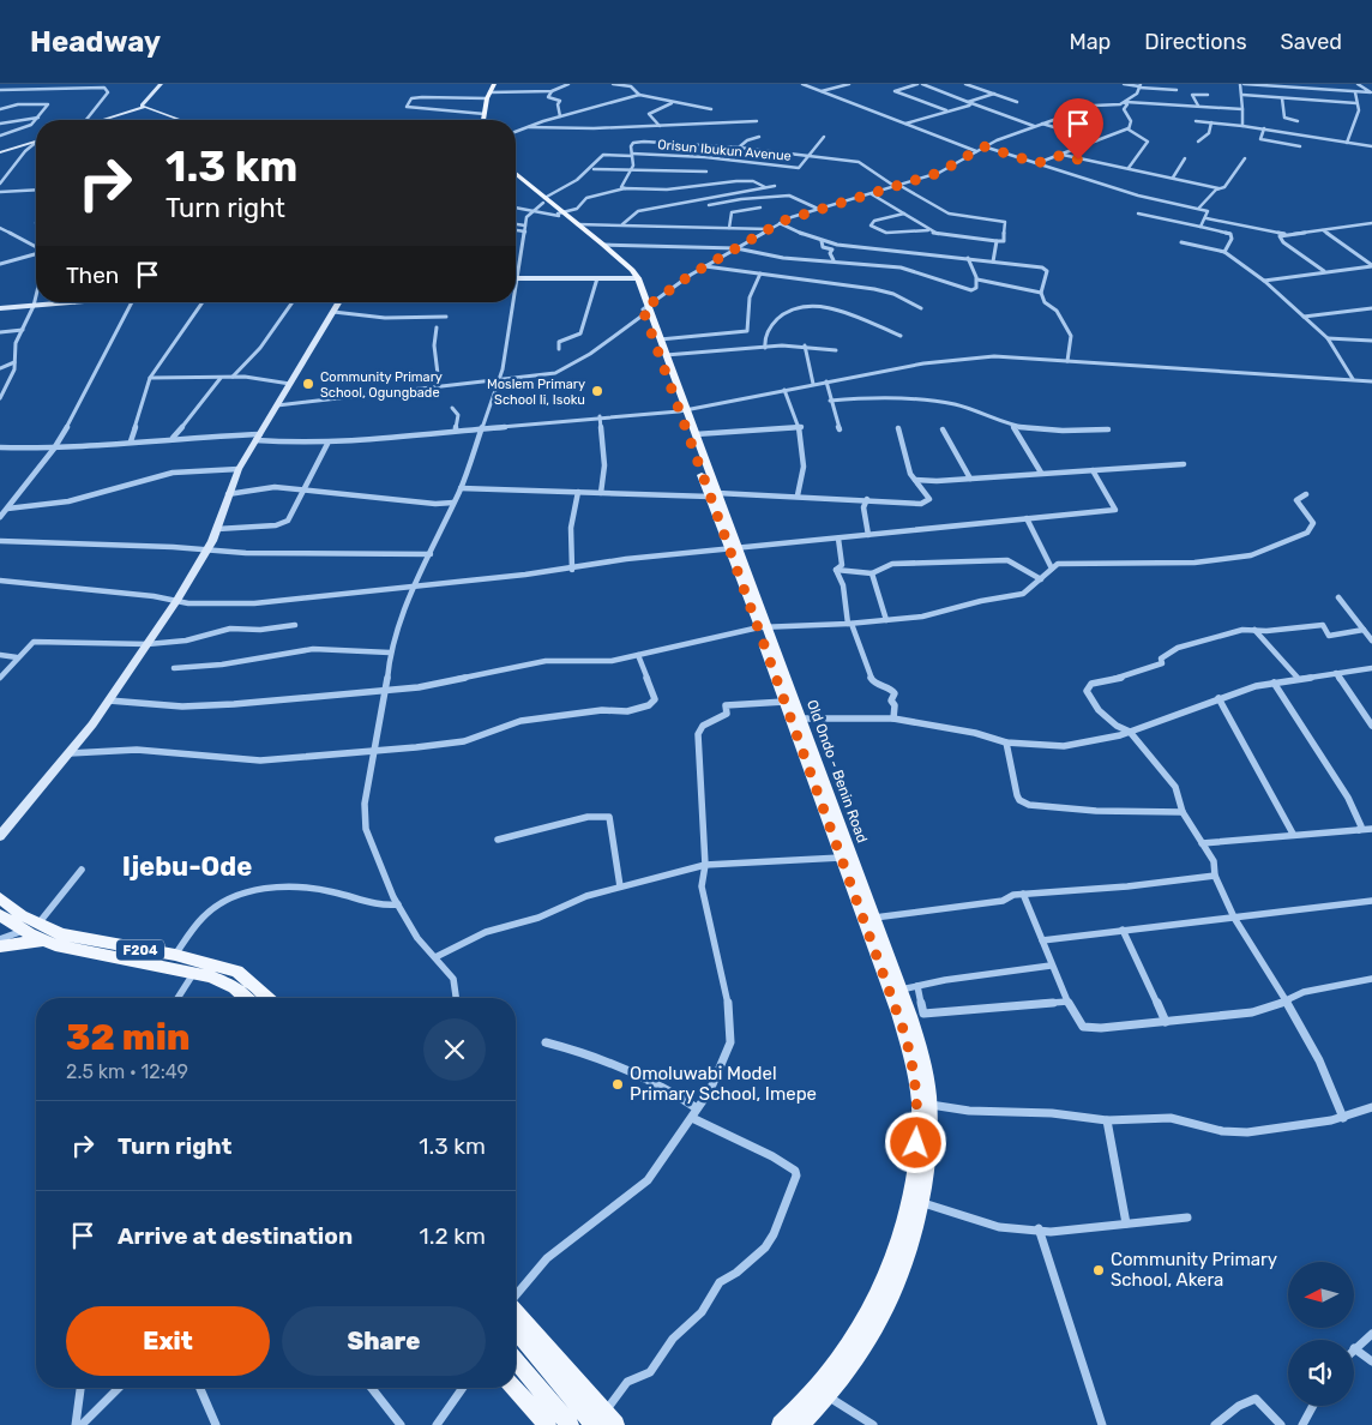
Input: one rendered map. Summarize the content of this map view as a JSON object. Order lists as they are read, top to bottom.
{
  "streets": {
    "main road": ["Old Ondo - Benin Road", "F204"],
    "street": ["Orisun Ibukun Avenue"]
  },
  "districts": ["Ijebu-Ode"],
  "places": [
    "Community Primary School, Ogungbade",
    "Moslem Primary School Ii, Isoku",
    "Omoluwabi Model Primary School, Imepe",
    "Community Primary School, Akera"
  ],
  "north": "left",
  "page": {
    "header": "Headway",
    "nav": ["Map", "Directions", "Saved"],
    "turn": ["1.3 km", "Turn right"],
    "then": "Then",
    "heading": ["32 min", "2.5 km · 12:49"],
    "list": [
      {
        "name": "Turn right",
        "value": "1.3 km"
      },
      {
        "name": "Arrive at destination",
        "value": "1.2 km"
      }
    ],
    "buttons": ["Exit", "Share"]
  }
}
